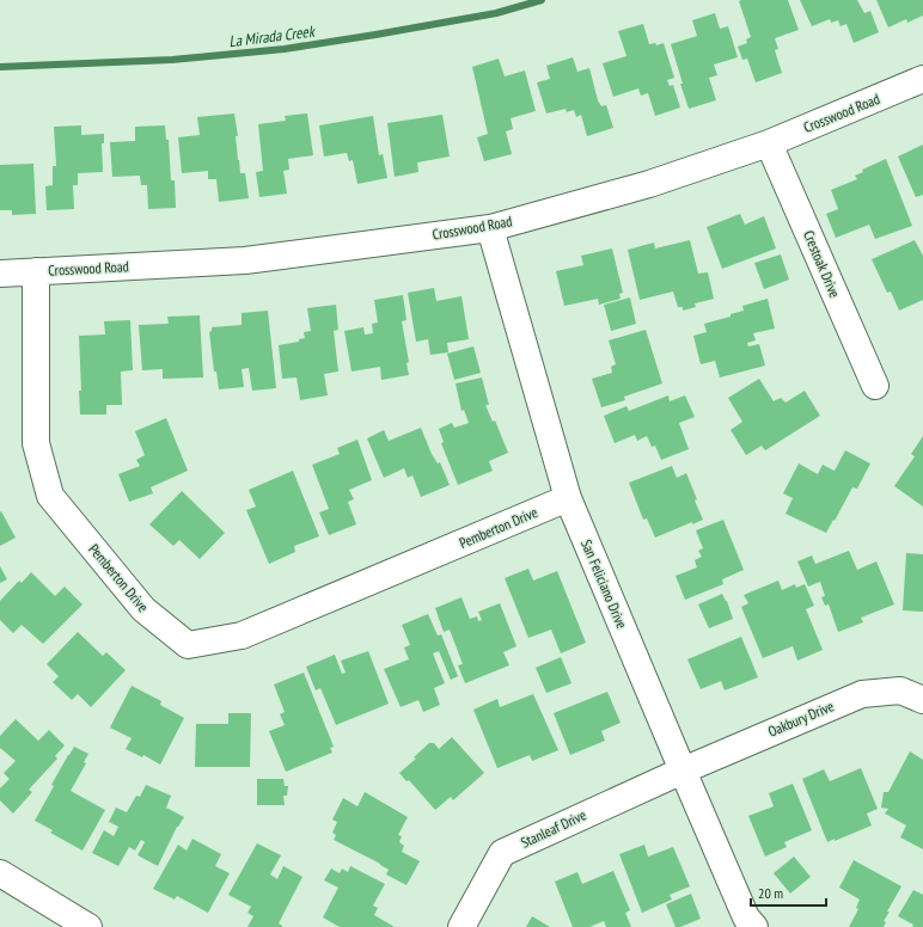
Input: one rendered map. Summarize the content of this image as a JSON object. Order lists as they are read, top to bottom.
{
  "streets": {
    "street": [
      "Crosswood Road",
      "Crestoak Drive",
      "Pemberton Drive",
      "San Feliciano Drive",
      "Oakbury Drive",
      "Stanleaf Drive"
    ]
  },
  "crossings": [
    ["Crosswood Road", "Crestoak Drive"],
    ["Crosswood Road", "Pemberton Drive"],
    ["Crosswood Road", "San Feliciano Drive"],
    ["Pemberton Drive", "San Feliciano Drive"],
    ["San Feliciano Drive", "Oakbury Drive"],
    ["San Feliciano Drive", "Stanleaf Drive"],
    ["Oakbury Drive", "Stanleaf Drive"]
  ],
  "water": ["La Mirada Creek"],
  "scale_bar": "20 m"
}
